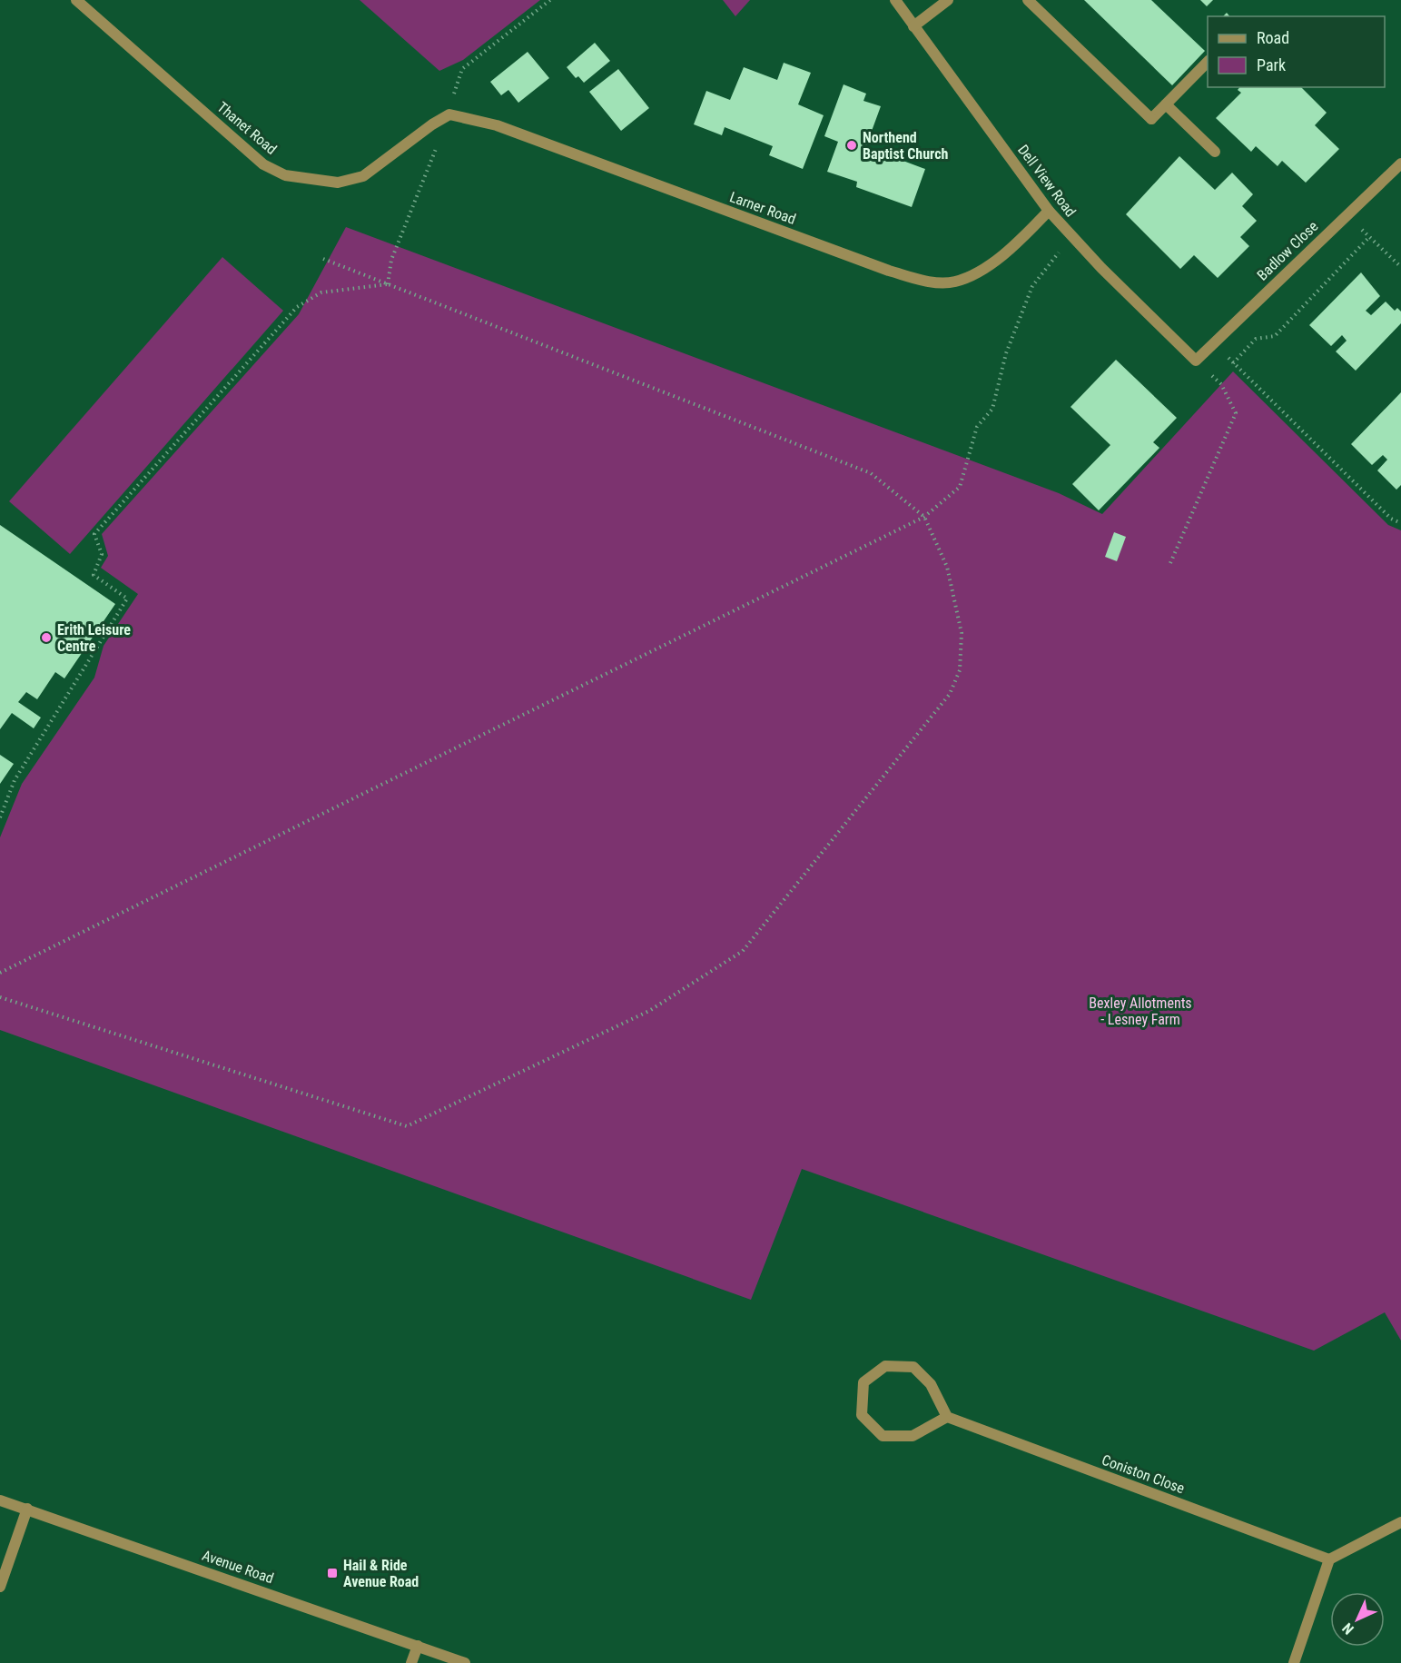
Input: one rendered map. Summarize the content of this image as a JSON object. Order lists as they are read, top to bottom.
{
  "streets": {
    "street": [
      "Thanet Road",
      "Dell View Road",
      "Larner Road",
      "Badlow Close",
      "Coniston Close",
      "Avenue Road"
    ]
  },
  "crossings": [
    ["Thanet Road", "Larner Road"],
    ["Dell View Road", "Larner Road"],
    ["Dell View Road", "Badlow Close"]
  ],
  "parks": ["Bexley Allotments - Lesney Farm"],
  "places": {
    "other": ["Northend Baptist Church", "Erith Leisure Centre"],
    "transit": ["Hail & Ride Avenue Road"]
  },
  "legend": ["Road", "Park"],
  "north": "bottom left"
}
